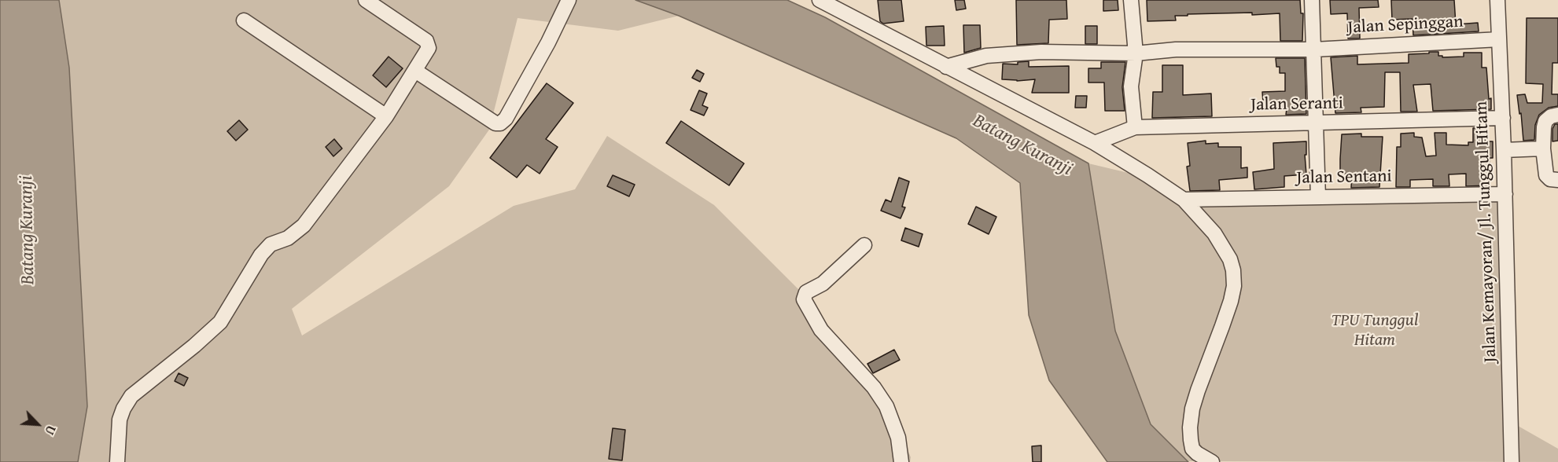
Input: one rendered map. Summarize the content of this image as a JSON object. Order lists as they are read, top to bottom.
{
  "streets": {
    "street": [
      "Jalan Sepinggan",
      "Jalan Seranti",
      "Jalan Sentani",
      "Jalan Kemayoran/ Jl. Tunggul Hitam"
    ]
  },
  "crossings": [
    ["Jalan Sepinggan", "Jalan Kemayoran/ Jl. Tunggul Hitam"],
    ["Jalan Seranti", "Jalan Kemayoran/ Jl. Tunggul Hitam"],
    ["Jalan Sentani", "Jalan Kemayoran/ Jl. Tunggul Hitam"]
  ],
  "water": ["Batang Kuranji"],
  "parks": ["TPU Tunggul Hitam"],
  "north": "bottom right"
}
